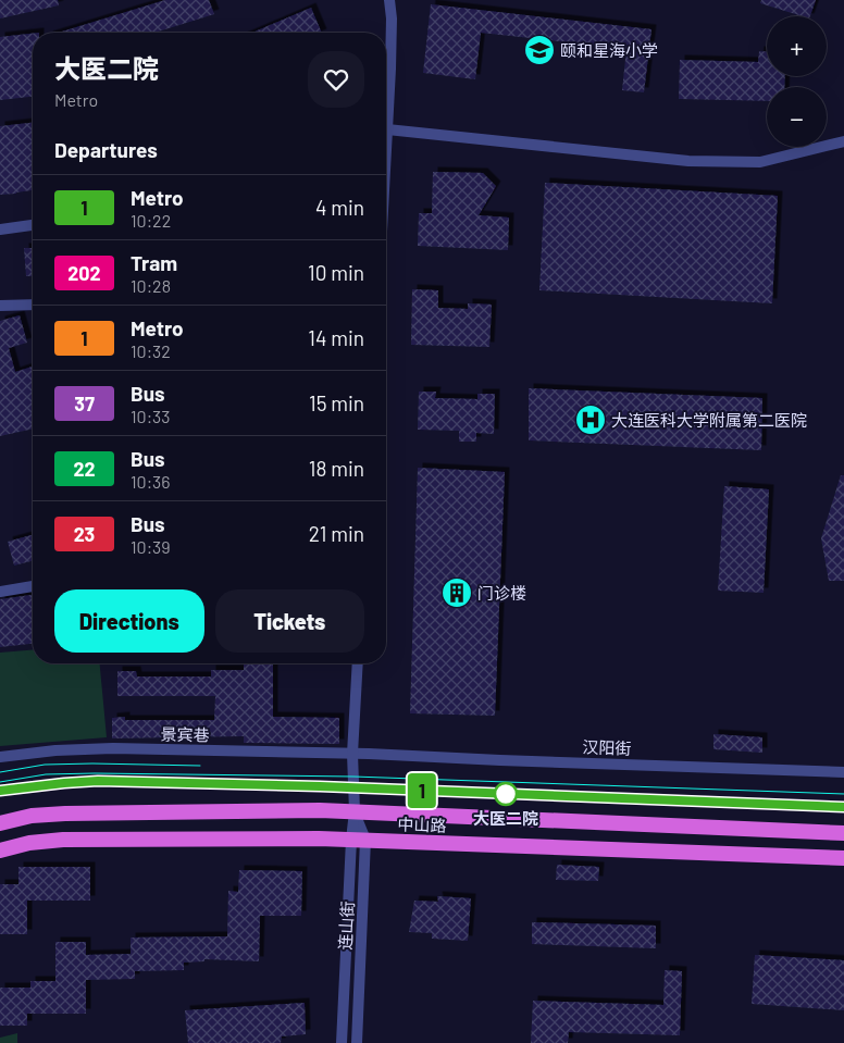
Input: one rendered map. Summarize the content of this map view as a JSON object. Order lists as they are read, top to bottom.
{
  "streets": {
    "highway": ["中山路"],
    "street": ["景宾巷", "汉阳街", "连山街"]
  },
  "crossings": [
    ["景宾巷", "汉阳街"],
    ["景宾巷", "连山街"],
    ["中山路", "连山街"]
  ],
  "places": {
    "school or university": ["颐和星海小学"],
    "hospital": ["大连医科大学附属第二医院"],
    "building": ["门诊楼"],
    "other": ["大医二院"]
  },
  "lines": ["metro line 1"],
  "page": {
    "on_map": "1",
    "map_buttons": ["+", "−"],
    "heading": [
      ["大医二院", "Metro"],
      "Departures"
    ],
    "list": [
      {
        "mark": "1",
        "name": "Metro",
        "note": "10:22",
        "value": "4 min"
      },
      {
        "mark": "202",
        "name": "Tram",
        "note": "10:28",
        "value": "10 min"
      },
      {
        "mark": "1",
        "name": "Metro",
        "note": "10:32",
        "value": "14 min"
      },
      {
        "mark": "37",
        "name": "Bus",
        "note": "10:33",
        "value": "15 min"
      },
      {
        "mark": "22",
        "name": "Bus",
        "note": "10:36",
        "value": "18 min"
      },
      {
        "mark": "23",
        "name": "Bus",
        "note": "10:39",
        "value": "21 min"
      }
    ],
    "buttons": ["Directions", "Tickets"]
  }
}
